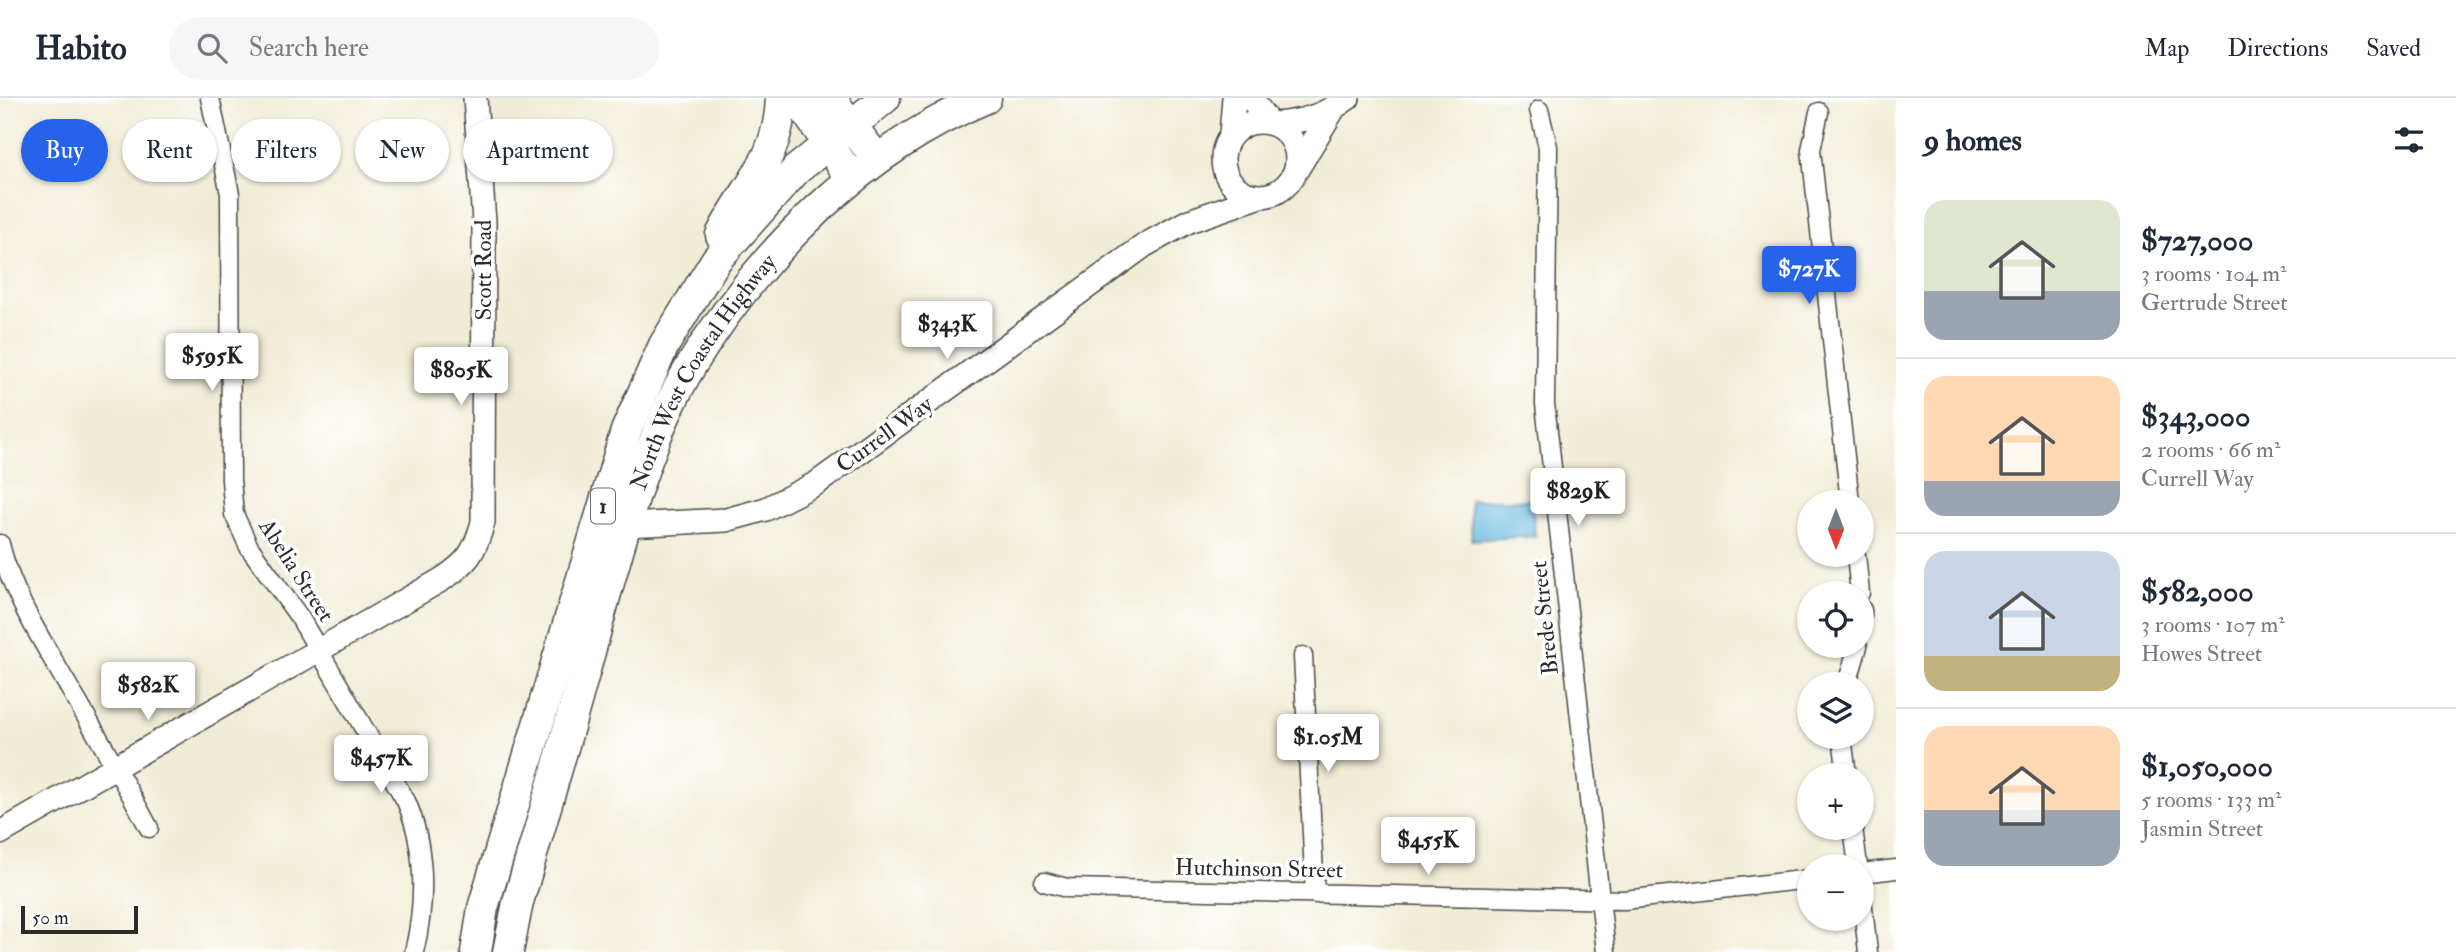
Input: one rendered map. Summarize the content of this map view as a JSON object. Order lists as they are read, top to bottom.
{
  "streets": {
    "highway": ["North West Coastal Highway", "1"],
    "street": [
      "Scott Road",
      "Currell Way",
      "Abelia Street",
      "Brede Street",
      "Hutchinson Street"
    ]
  },
  "crossings": [
    ["Scott Road", "Abelia Street"],
    ["North West Coastal Highway", "Currell Way"],
    ["Brede Street", "Hutchinson Street"]
  ],
  "scale_bar": "50 m",
  "north": "bottom",
  "page": {
    "header": "Habito",
    "search": "Search here",
    "nav": ["Map", "Directions", "Saved"],
    "heading": "9 homes",
    "chip": [
      "Buy",
      "Rent",
      "Filters",
      "New",
      "Apartment"
    ],
    "list": [
      {
        "name": "$727,000",
        "note": "3 rooms · 104 m² · Gertrude Street"
      },
      {
        "name": "$343,000",
        "note": "2 rooms · 66 m² · Currell Way"
      },
      {
        "name": "$582,000",
        "note": "3 rooms · 107 m² · Howes Street"
      },
      {
        "name": "$1,050,000",
        "note": "5 rooms · 133 m² · Jasmin Street"
      }
    ],
    "price": [
      "$727K",
      "$343K",
      "$595K",
      "$805K",
      "$829K",
      "$582K",
      "$1.05M",
      "$457K",
      "$455K"
    ],
    "map_buttons": ["+", "−"],
    "scale": "50 m"
  }
}
